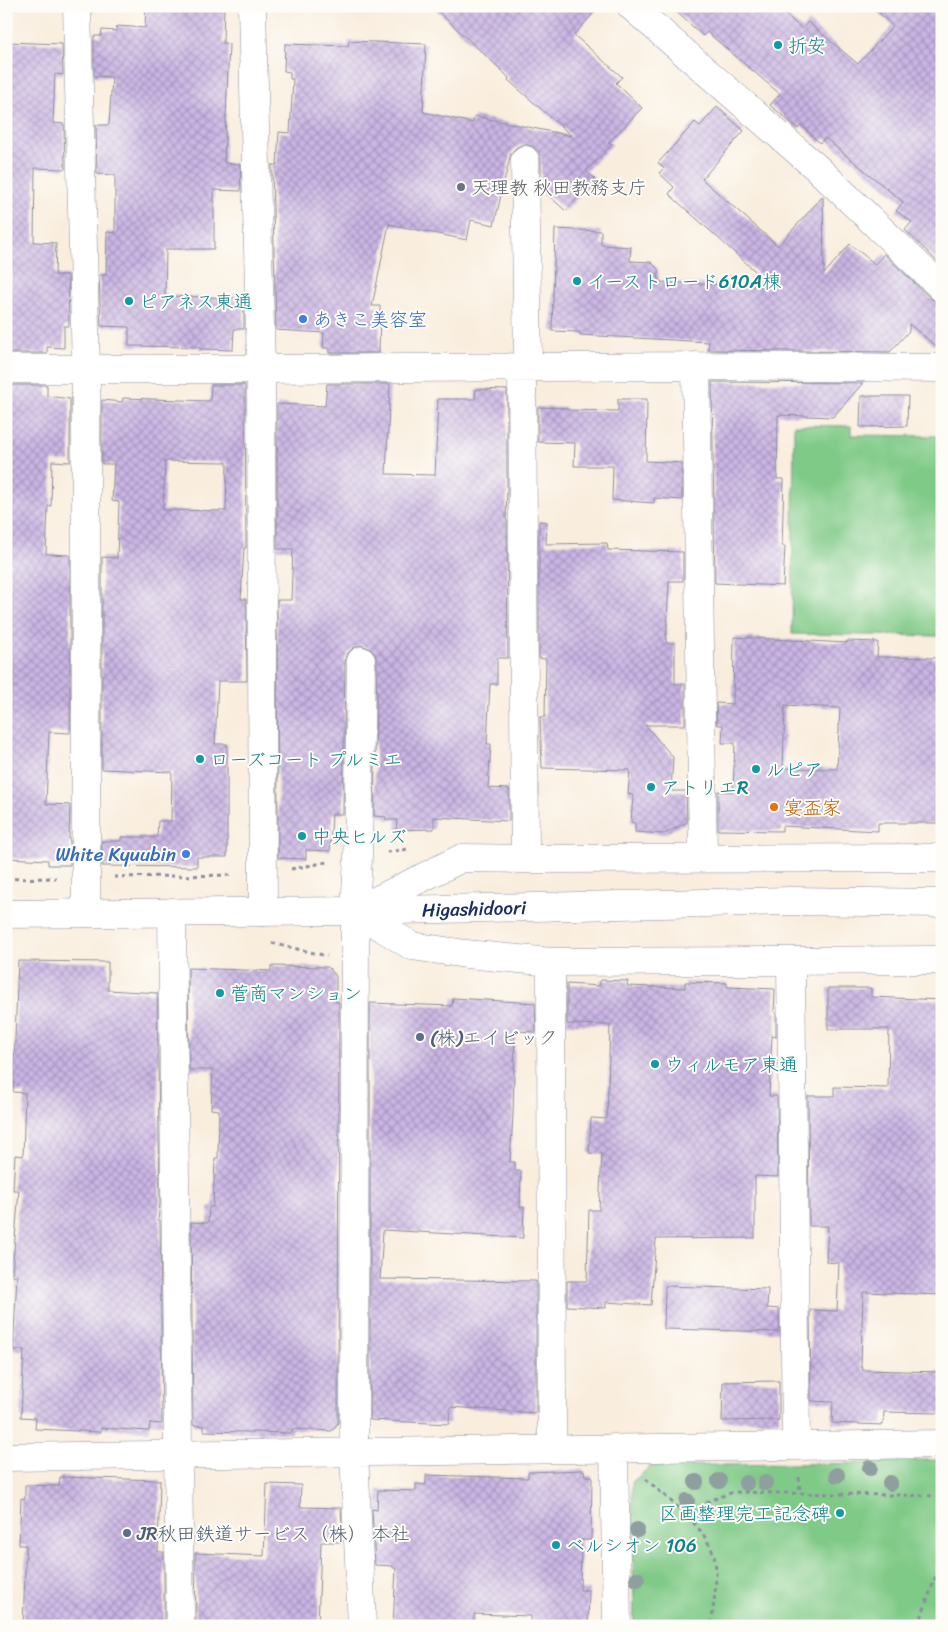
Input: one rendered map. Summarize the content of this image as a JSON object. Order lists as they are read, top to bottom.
{
  "streets": {
    "street": ["Higashidoori"]
  },
  "places": [
    "折安",
    "天理教 秋田教務支庁",
    "イーストロード610A棟",
    "ピアネス東通",
    "あきこ美容室",
    "ローズコート プルミエ",
    "ルピア",
    "アトリエR",
    "宴盃家",
    "中央ヒルズ",
    "White Kyuubin",
    "菅商マンション",
    "(株)エイビック",
    "ウィルモア東通",
    "区画整理完工記念碑",
    "JR秋田鉄道サービス（株） 本社",
    "ベルシオン 106"
  ]
}
